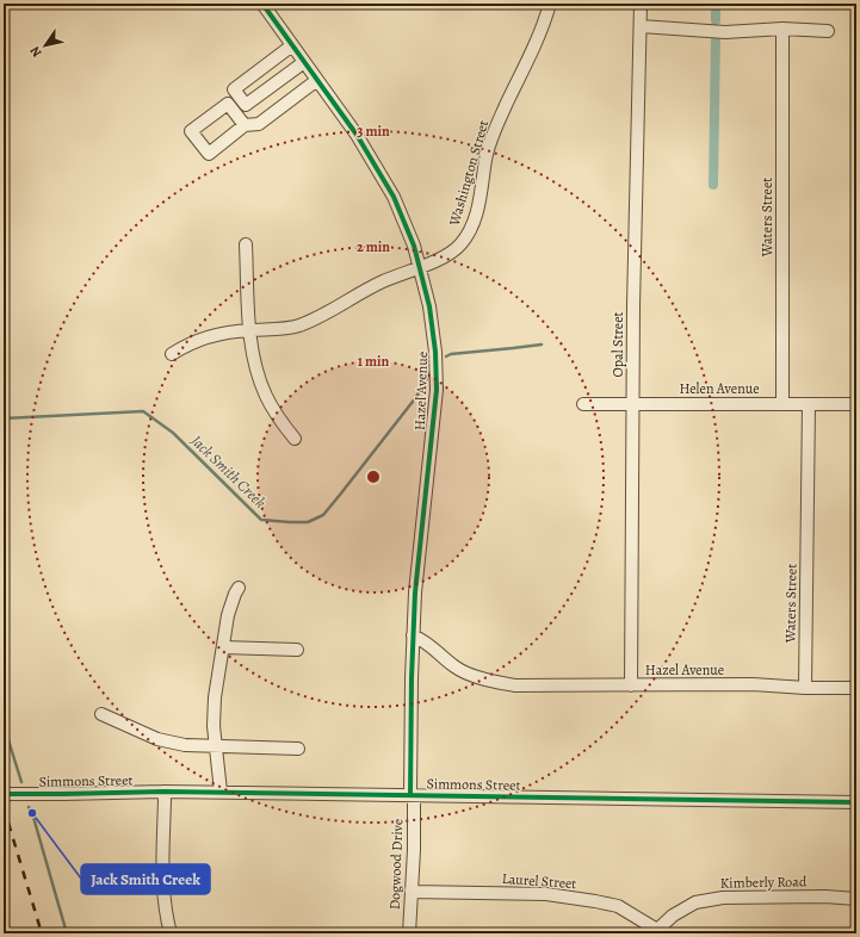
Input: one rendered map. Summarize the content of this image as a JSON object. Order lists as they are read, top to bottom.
{
  "streets": {
    "street": [
      "Washington Street",
      "Waters Street",
      "Opal Street",
      "Helen Avenue",
      "Hazel Avenue",
      "Simmons Street",
      "Dogwood Drive",
      "Laurel Street",
      "Kimberly Road"
    ]
  },
  "crossings": [
    ["Washington Street", "Hazel Avenue"],
    ["Waters Street", "Helen Avenue"],
    ["Waters Street", "Hazel Avenue"],
    ["Opal Street", "Helen Avenue"],
    ["Opal Street", "Hazel Avenue"],
    ["Hazel Avenue", "Simmons Street"],
    ["Hazel Avenue", "Dogwood Drive"],
    ["Simmons Street", "Dogwood Drive"],
    ["Dogwood Drive", "Laurel Street"],
    ["Laurel Street", "Kimberly Road"]
  ],
  "water": ["Jack Smith Creek"],
  "places": ["Jack Smith Creek"],
  "north": "bottom left",
  "rings": ["3 min", "2 min", "1 min"]
}
